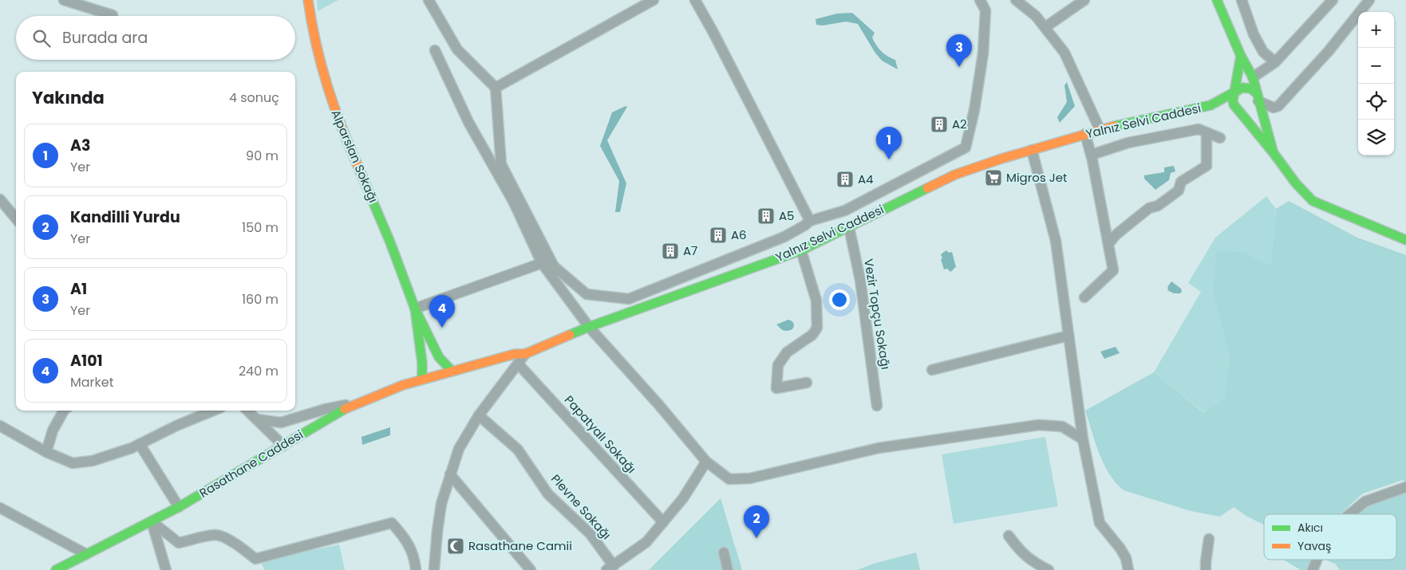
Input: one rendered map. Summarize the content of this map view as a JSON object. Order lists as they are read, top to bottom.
{
  "streets": {
    "street": [
      "Yalnız Selvi Caddesi",
      "Alparslan Sokağı",
      "Vezir Topçu Sokağı",
      "Papatyalı Sokağı",
      "Rasathane Caddesi",
      "Plevne Sokağı"
    ]
  },
  "crossings": [
    ["Yalnız Selvi Caddesi", "Alparslan Sokağı"],
    ["Yalnız Selvi Caddesi", "Vezir Topçu Sokağı"],
    ["Yalnız Selvi Caddesi", "Rasathane Caddesi"],
    ["Alparslan Sokağı", "Rasathane Caddesi"]
  ],
  "places": {
    "building": [
      "A2",
      "A4",
      "A5",
      "A6",
      "A7"
    ],
    "supermarket": ["Migros Jet"],
    "mosque": ["Rasathane Camii"]
  },
  "legend": ["Akıcı", "Yavaş"],
  "page": {
    "map_buttons": ["+", "−"],
    "search": "Burada ara",
    "pins": [
      "3",
      "1",
      "4",
      "2"
    ],
    "heading": ["Yakında", "4 sonuç"],
    "list": [
      {
        "mark": "1",
        "name": "A3",
        "note": "Yer",
        "value": "90 m"
      },
      {
        "mark": "2",
        "name": "Kandilli Yurdu",
        "note": "Yer",
        "value": "150 m"
      },
      {
        "mark": "3",
        "name": "A1",
        "note": "Yer",
        "value": "160 m"
      },
      {
        "mark": "4",
        "name": "A101",
        "note": "Market",
        "value": "240 m"
      }
    ]
  }
}
